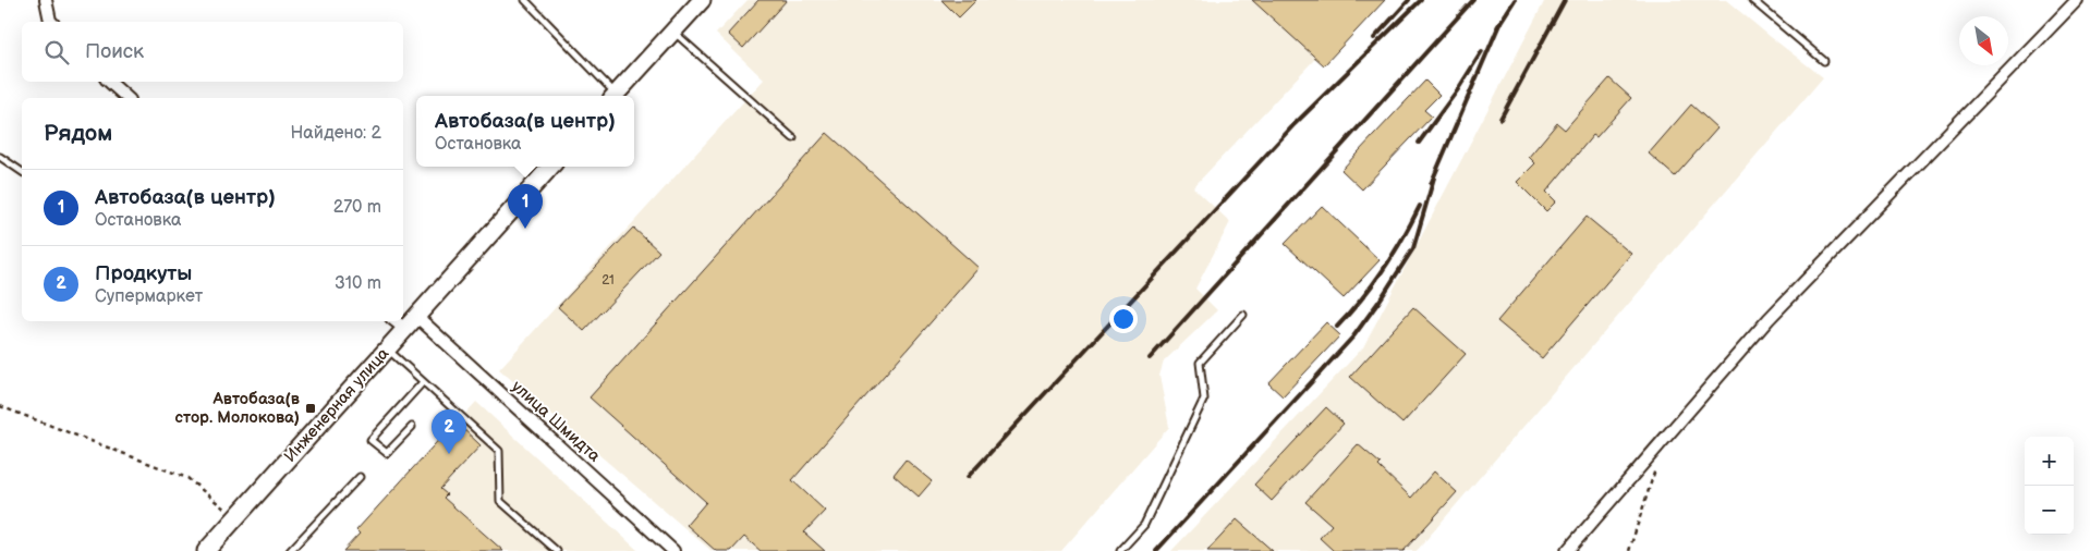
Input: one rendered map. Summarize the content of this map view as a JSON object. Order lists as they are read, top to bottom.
{
  "streets": {
    "street": ["Инженерная улица", "улица Шмидта"]
  },
  "crossings": [
    ["Инженерная улица", "улица Шмидта"]
  ],
  "places": {
    "transit": ["Автобаза(в стор. Молокова)"]
  },
  "house_numbers": ["21"],
  "north": "bottom right",
  "page": {
    "search": "Поиск",
    "popup": ["Автобаза(в центр)", "Остановка"],
    "heading": ["Рядом", "Найдено: 2"],
    "list": [
      {
        "mark": "1",
        "name": "Автобаза(в центр)",
        "note": "Остановка",
        "value": "270 m"
      },
      {
        "mark": "2",
        "name": "Продкуты",
        "note": "Супермаркет",
        "value": "310 m"
      }
    ],
    "pins": ["1", "2"],
    "map_buttons": ["+", "−"]
  }
}
